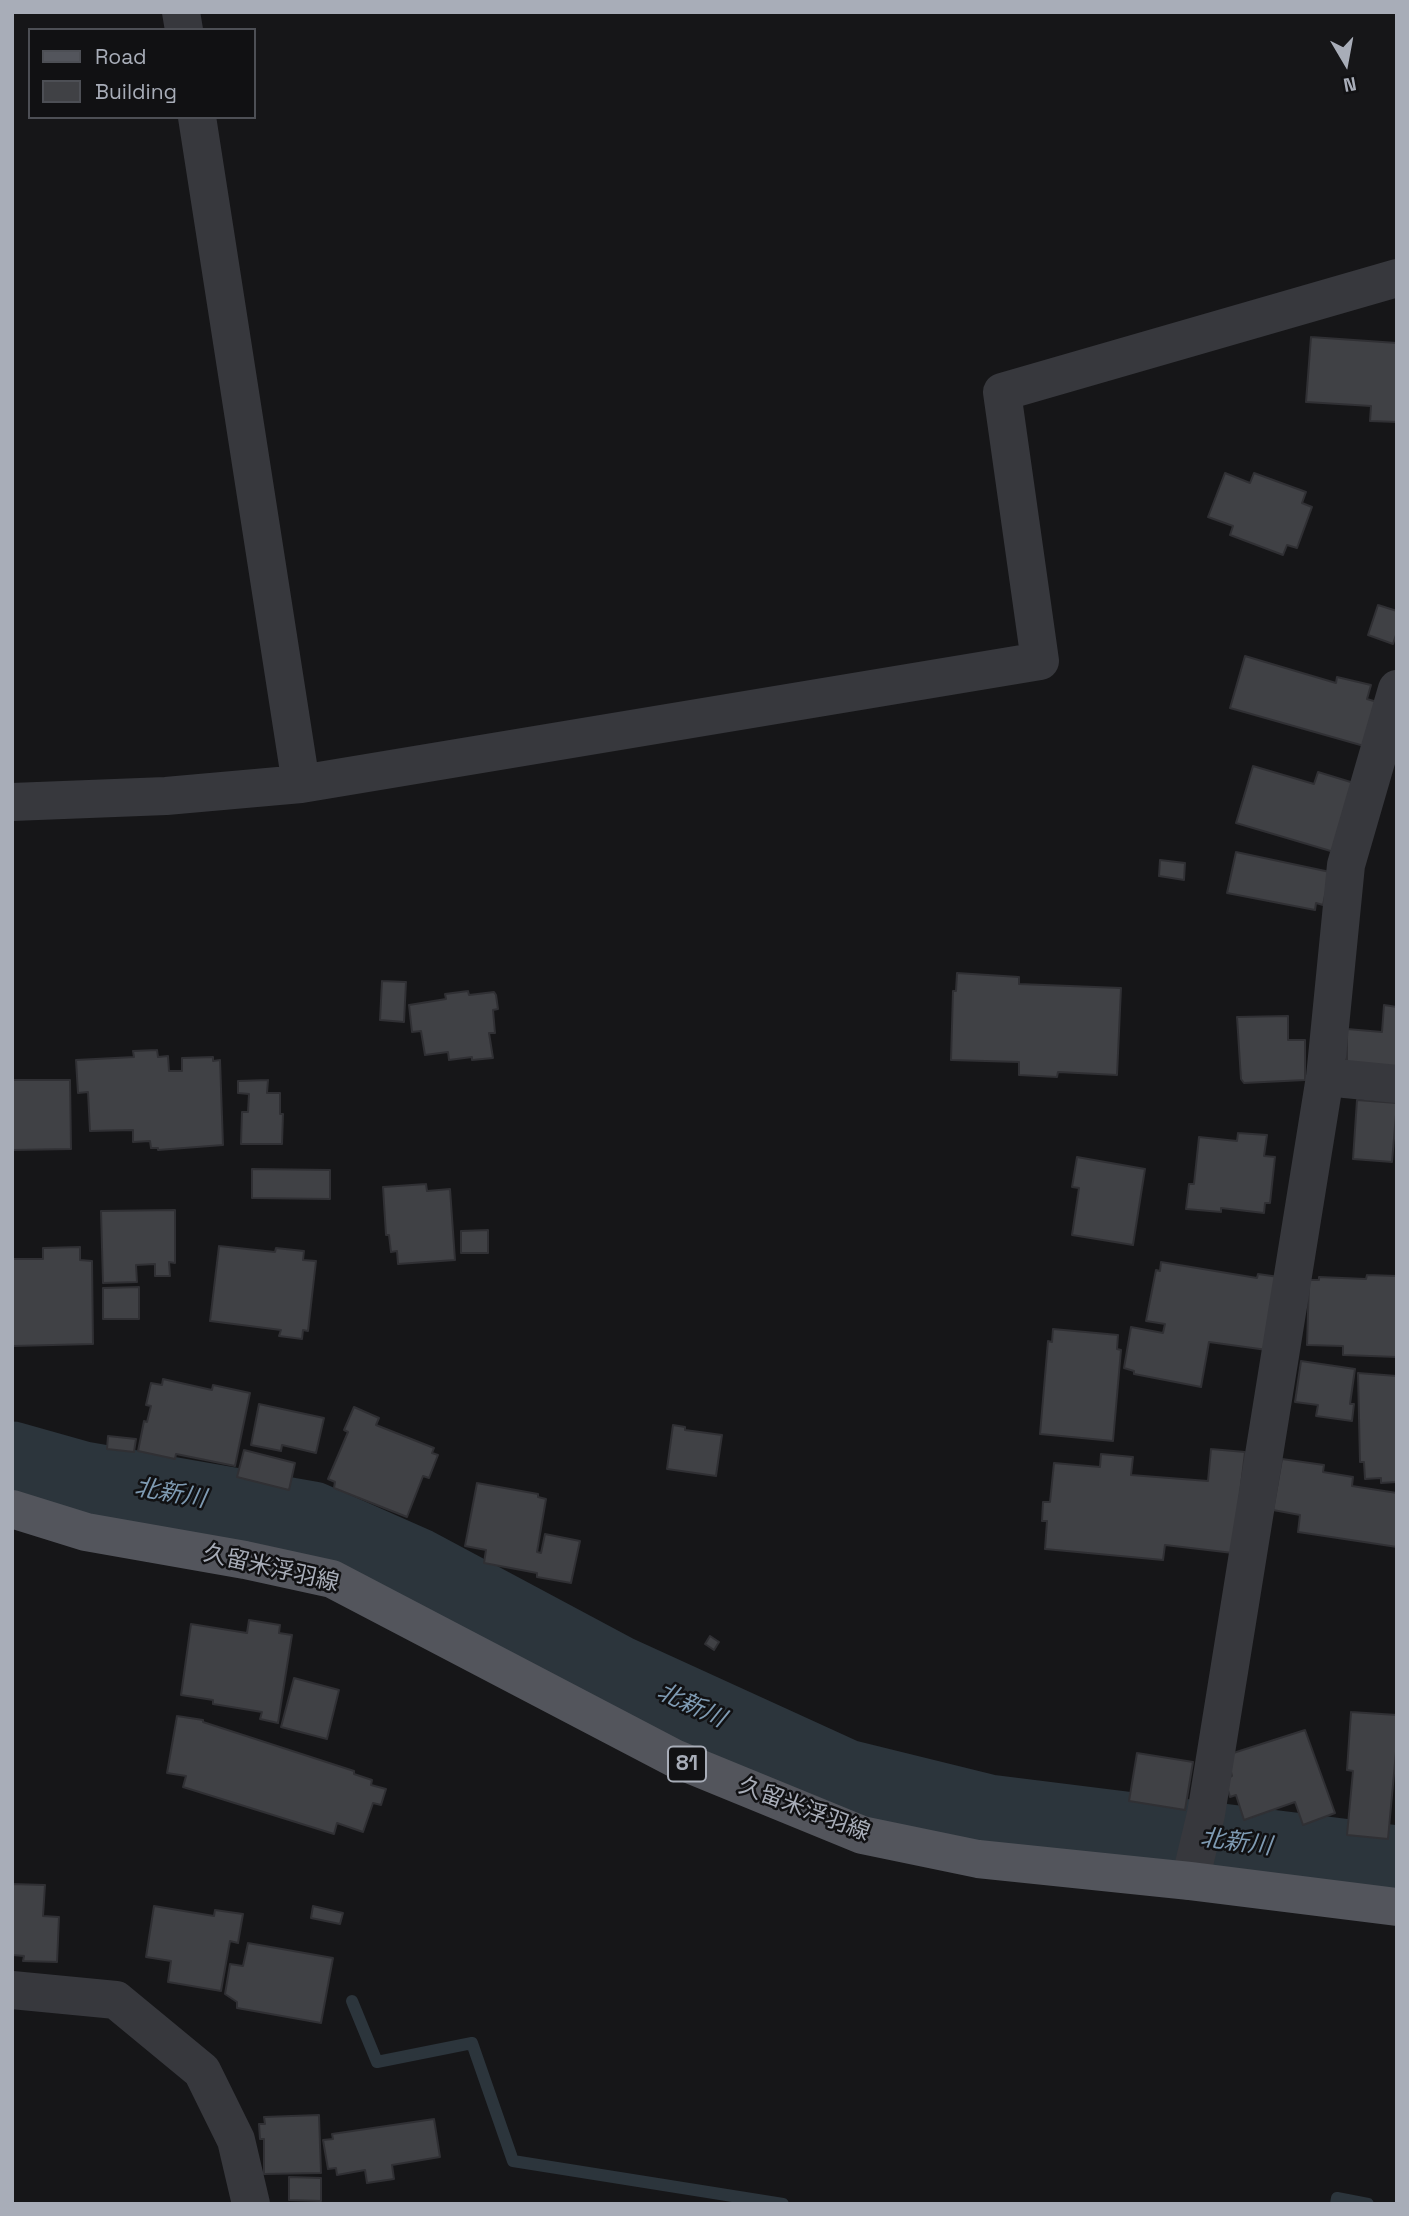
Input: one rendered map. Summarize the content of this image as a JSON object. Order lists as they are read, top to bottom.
{
  "streets": {
    "main road": ["久留米浮羽線", "81"]
  },
  "water": ["北新川"],
  "legend": ["Road", "Building"],
  "north": "bottom"
}
